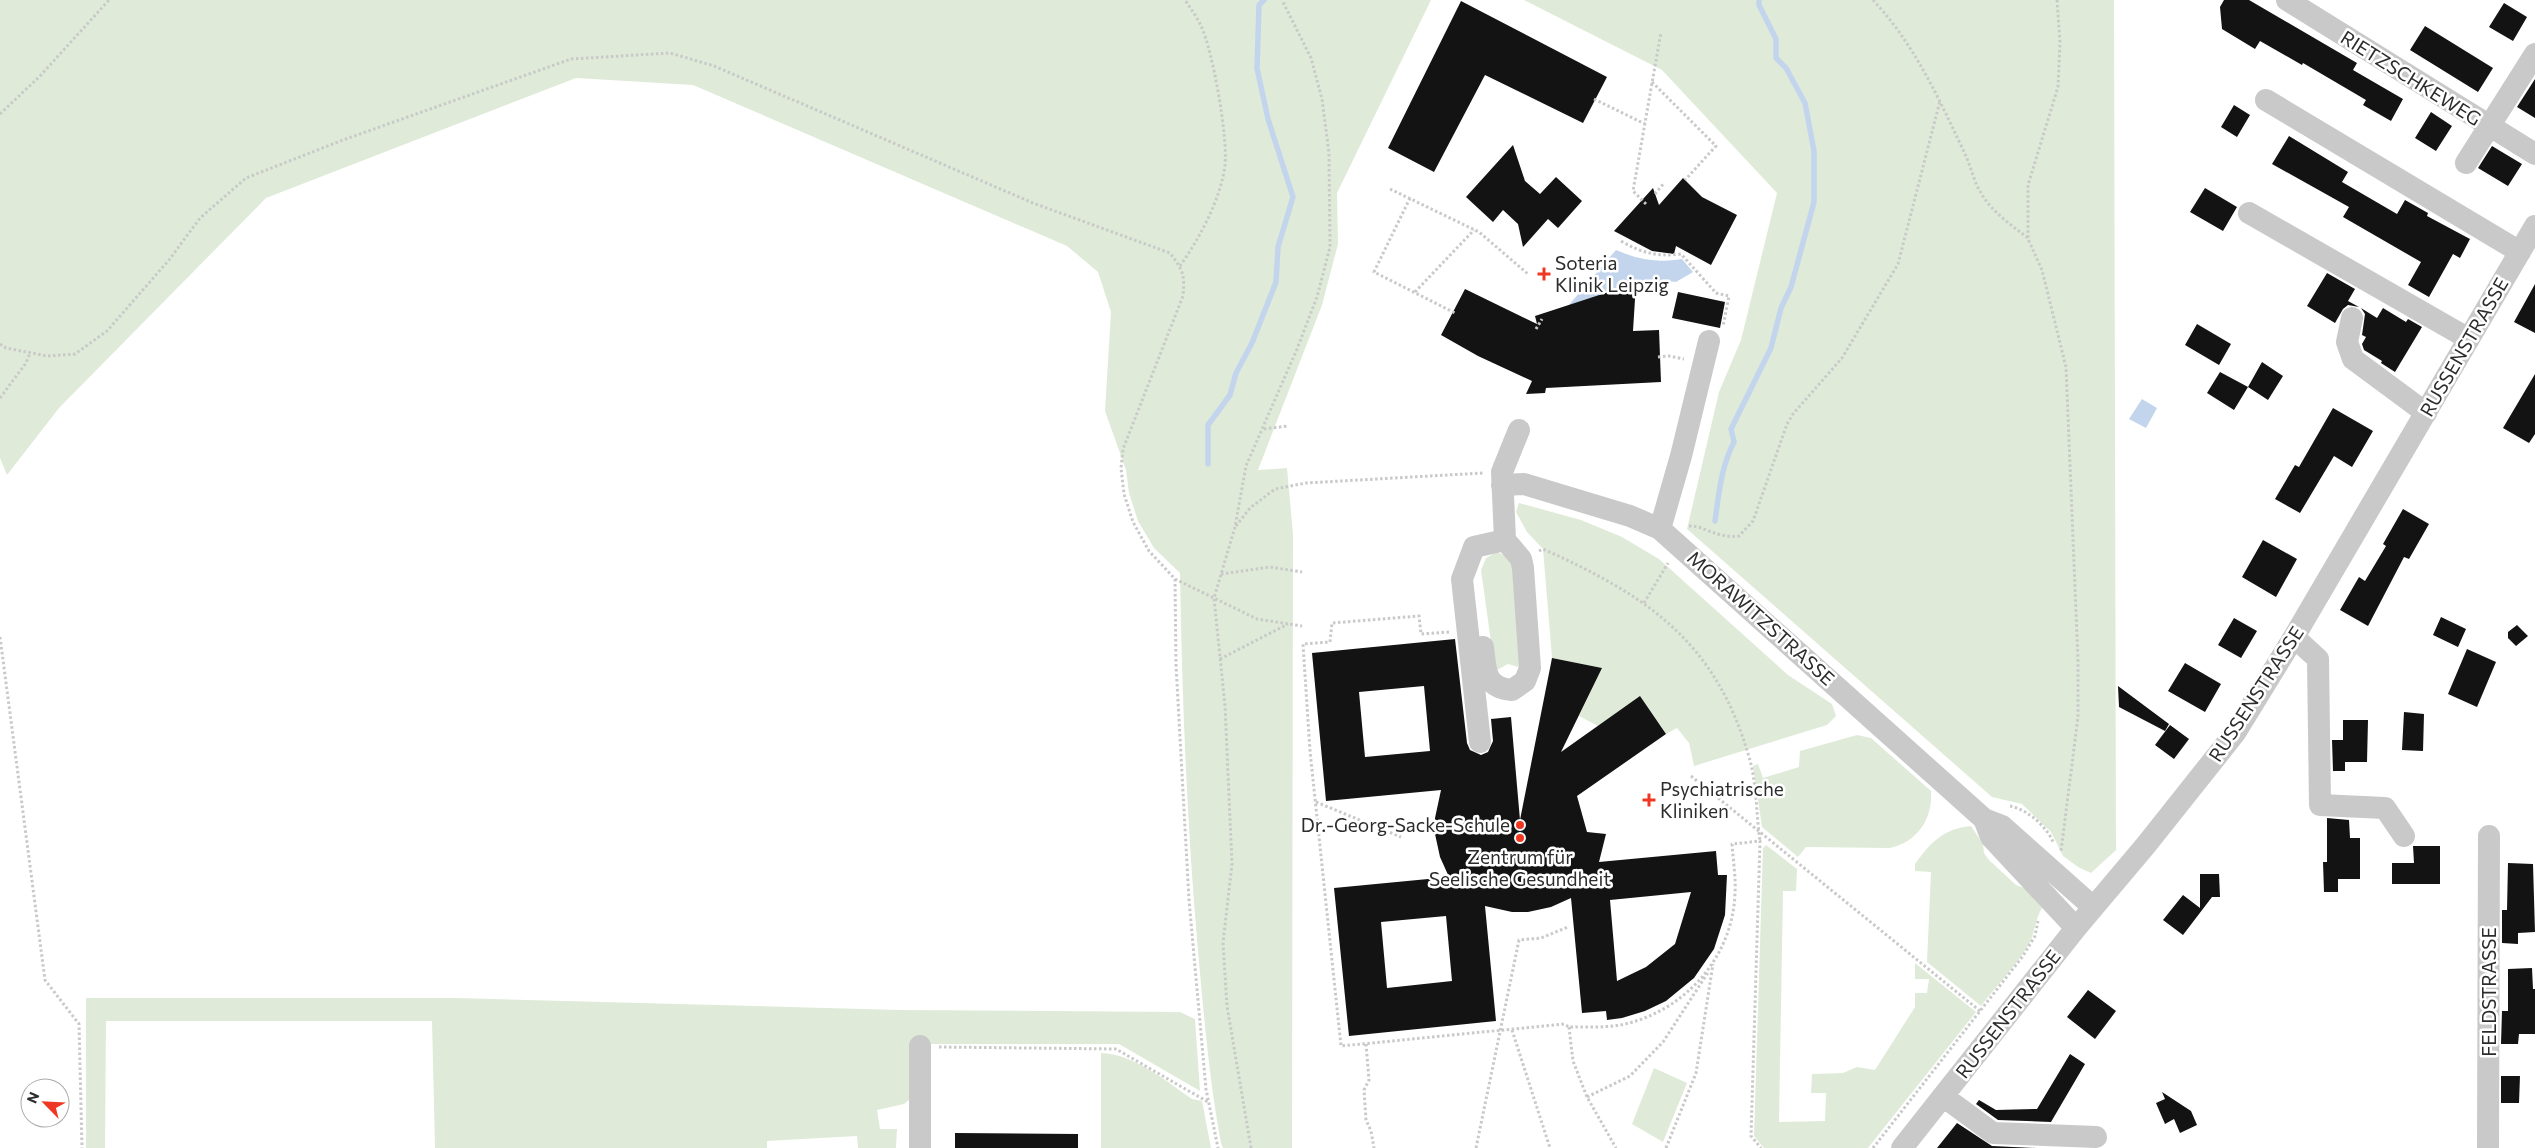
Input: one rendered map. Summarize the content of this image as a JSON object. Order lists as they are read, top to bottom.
{
  "streets": {
    "street": [
      "RIETZSCHKEWEG",
      "RUSSENSTRASSE",
      "MORAWITZSTRASSE",
      "FELDSTRASSE"
    ]
  },
  "crossings": [
    ["RUSSENSTRASSE", "MORAWITZSTRASSE"]
  ],
  "places": {
    "health": ["Soteria Klinik Leipzig", "Psychiatrische Kliniken"],
    "other": ["Dr.-Georg-Sacke-Schule", "Zentrum für Seelische Gesundheit"]
  },
  "north": "top left"
}
